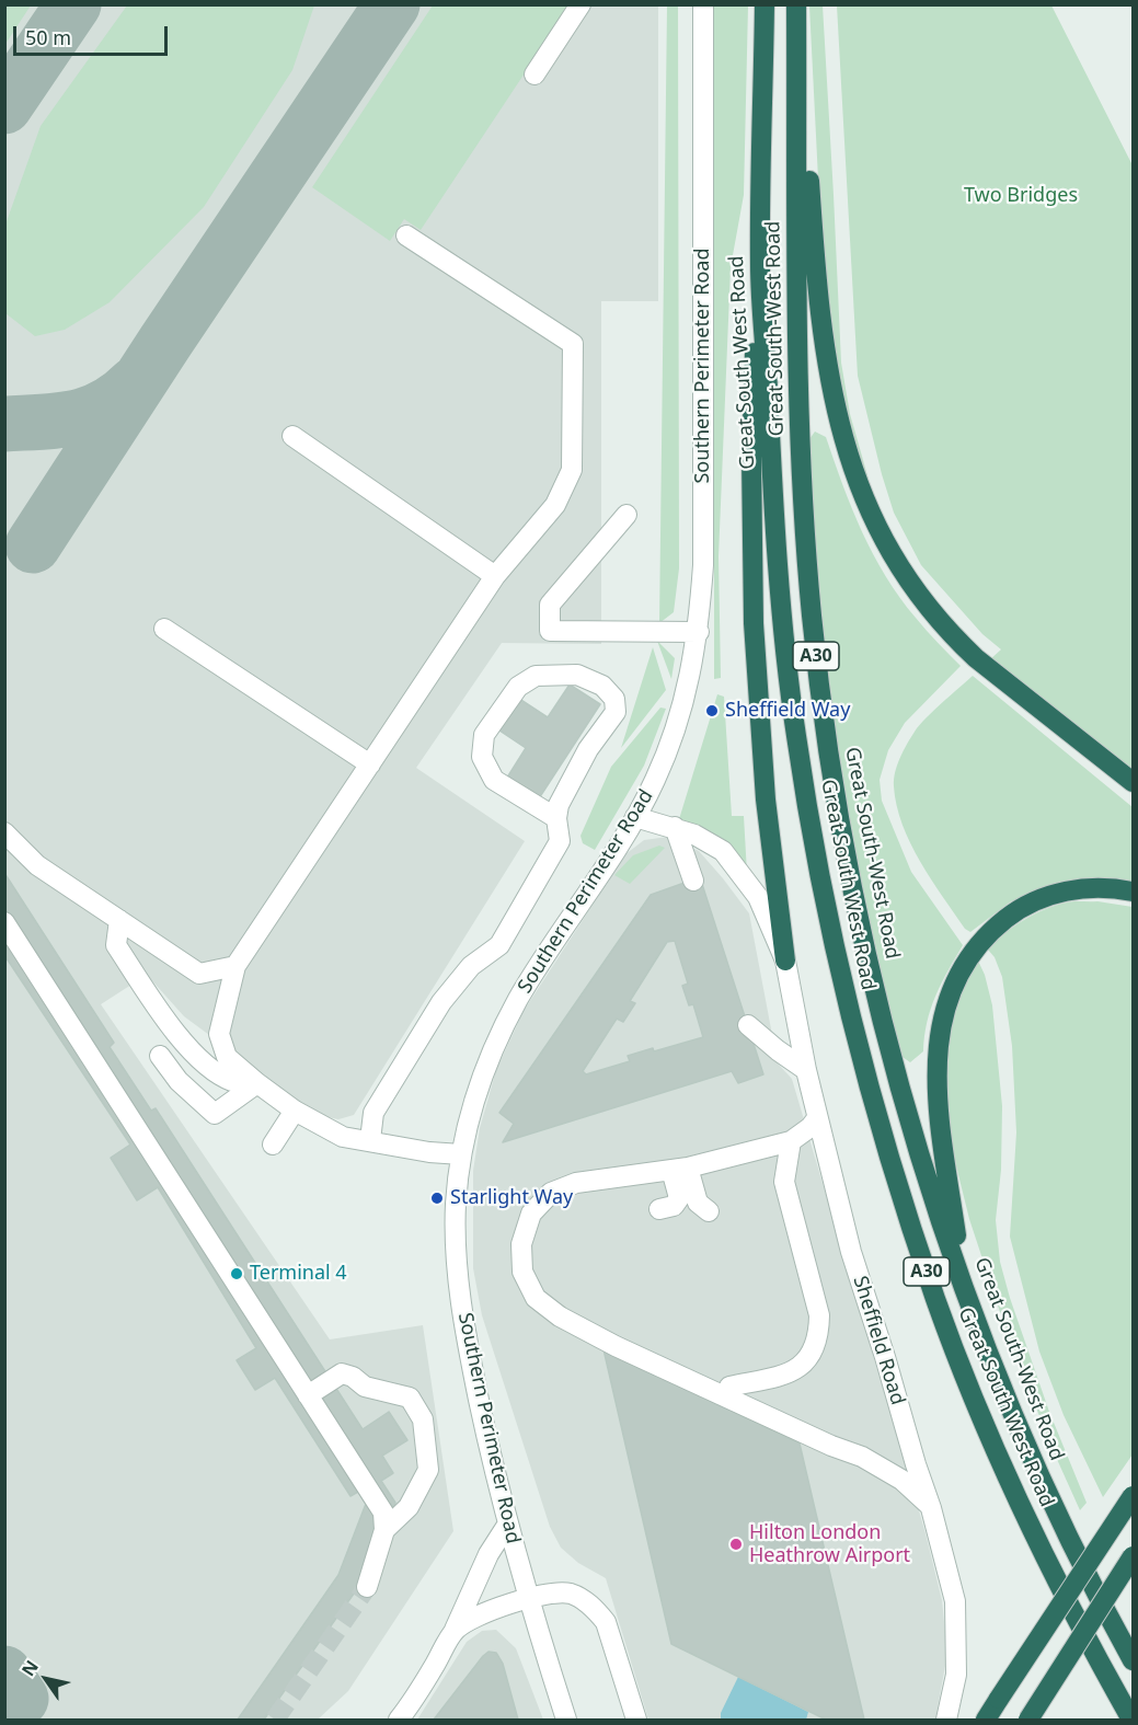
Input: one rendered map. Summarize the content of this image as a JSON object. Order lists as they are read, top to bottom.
{
  "streets": {
    "highway": ["Great South-West Road", "Great South West Road", "A30"],
    "street": ["Southern Perimeter Road", "Sheffield Road"]
  },
  "parks": ["Two Bridges"],
  "places": [
    "Sheffield Way",
    "Starlight Way",
    "Terminal 4",
    "Hilton London Heathrow Airport"
  ],
  "scale_bar": "50 m",
  "north": "top left"
}
